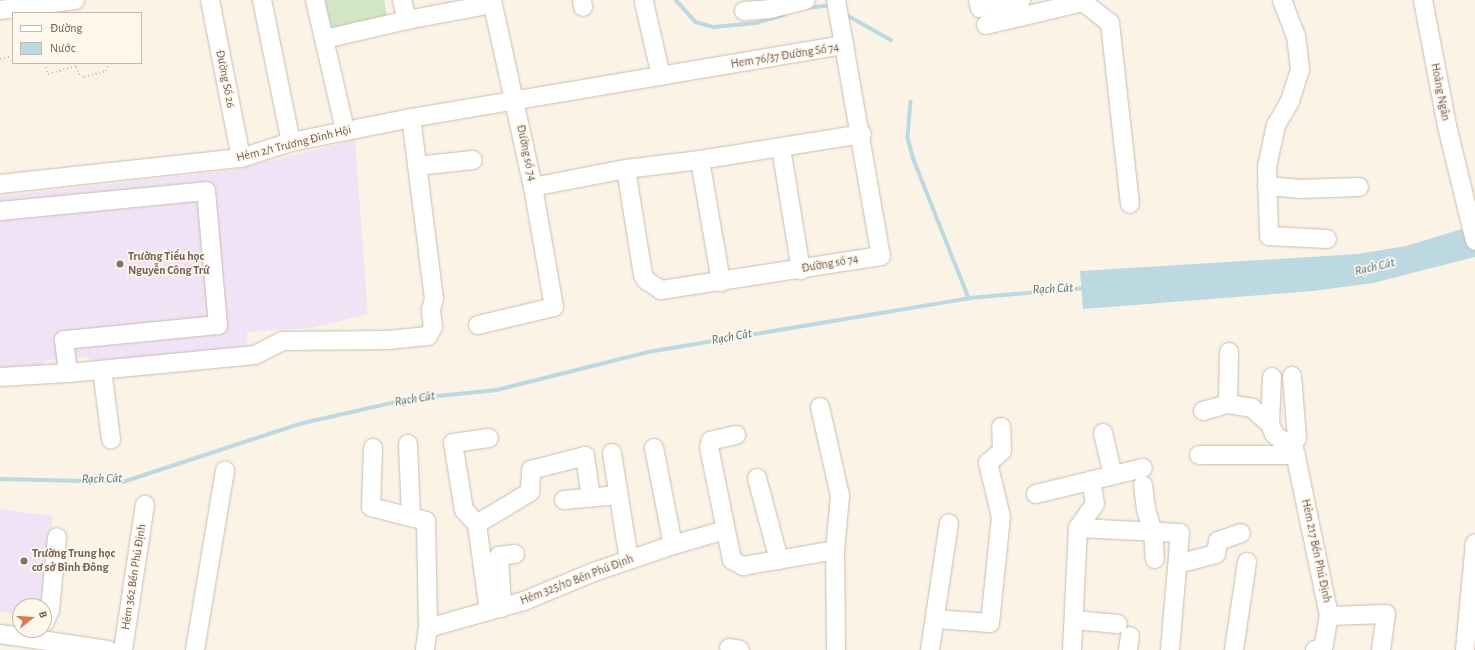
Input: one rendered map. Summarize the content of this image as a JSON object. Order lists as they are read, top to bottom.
{
  "streets": {
    "street": [
      "Hem 76/37 Đường Số 74",
      "Đường Số 26",
      "Hoàng Ngân",
      "Hẻm 2/1 Trương Đình Hội",
      "Đường số 74",
      "Hẻm 217 Bến Phú Định",
      "Hẻm 362 Bến Phú Định",
      "Hẻm 325/10 Bến Phú Định"
    ]
  },
  "crossings": [
    ["Hem 76/37 Đường Số 74", "Hẻm 2/1 Trương Đình Hội"],
    ["Hem 76/37 Đường Số 74", "Đường số 74"],
    ["Đường Số 26", "Hẻm 2/1 Trương Đình Hội"],
    ["Hẻm 2/1 Trương Đình Hội", "Đường số 74"]
  ],
  "water": ["Rạch Cát"],
  "places": ["Trường Tiểu học Nguyễn Công Trứ", "Trường Trung học cơ sở Bình Đông"],
  "legend": ["Đường", "Nước"],
  "north": "right"
}
